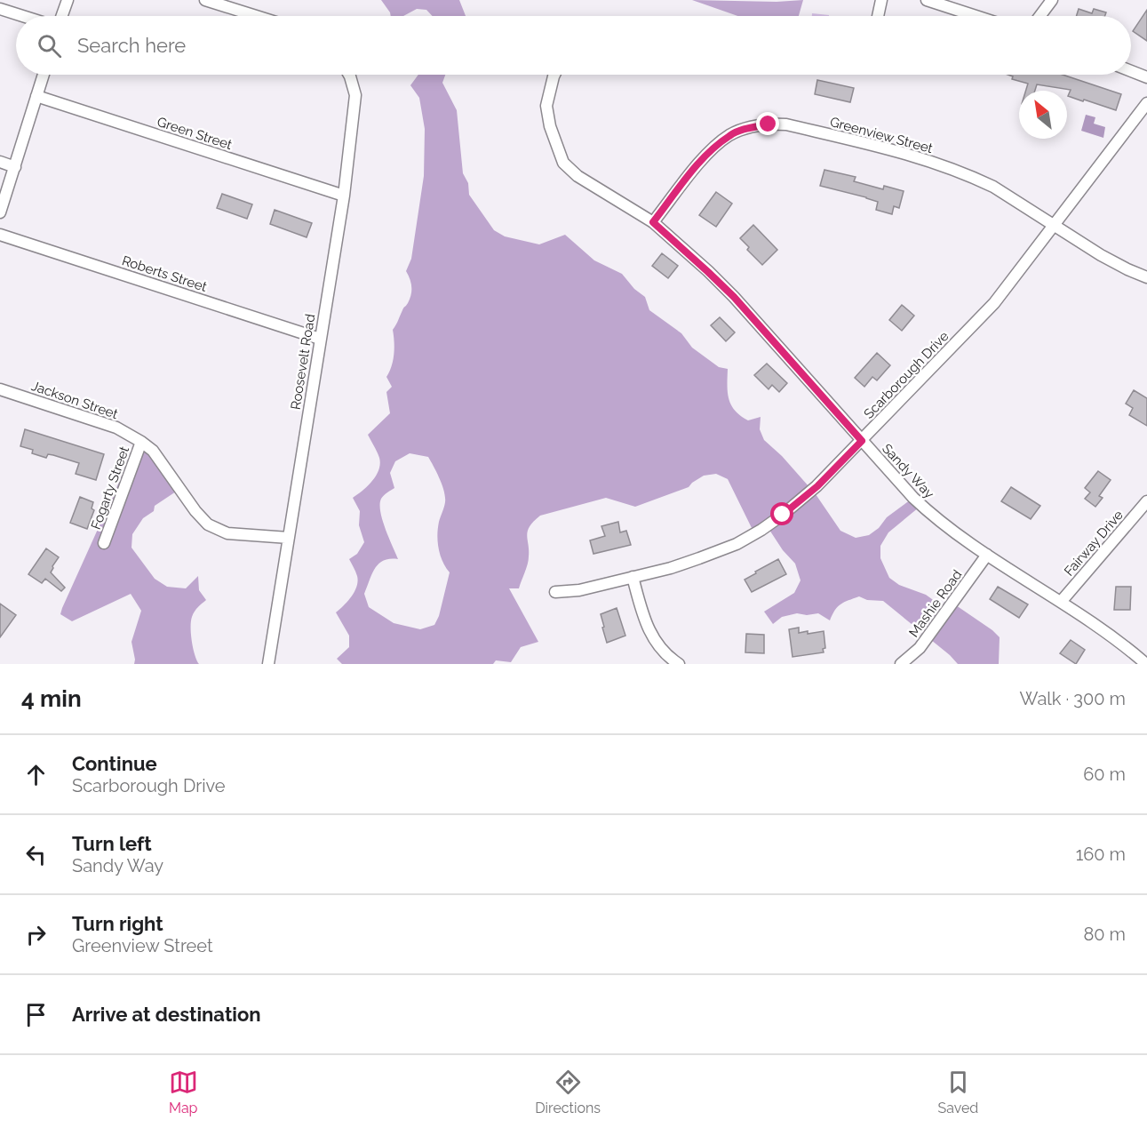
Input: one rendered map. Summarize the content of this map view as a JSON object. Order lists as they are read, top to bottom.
{
  "streets": {
    "street": [
      "Green Street",
      "Greenview Street",
      "Roberts Street",
      "Roosevelt Road",
      "Scarborough Drive",
      "Jackson Street",
      "Sandy Way",
      "Fogarty Street",
      "Fairway Drive",
      "Mashie Road"
    ]
  },
  "crossings": [
    ["Green Street", "Roosevelt Road"],
    ["Greenview Street", "Scarborough Drive"],
    ["Greenview Street", "Sandy Way"],
    ["Roberts Street", "Roosevelt Road"],
    ["Roosevelt Road", "Jackson Street"],
    ["Scarborough Drive", "Sandy Way"],
    ["Jackson Street", "Fogarty Street"],
    ["Sandy Way", "Fairway Drive"],
    ["Sandy Way", "Mashie Road"]
  ],
  "north": "top left",
  "page": {
    "search": "Search here",
    "heading": ["4 min", "Walk · 300 m"],
    "list": [
      ["Continue", "Scarborough Drive", "60 m"],
      ["Turn left", "Sandy Way", "160 m"],
      ["Turn right", "Greenview Street", "80 m"],
      "Arrive at destination"
    ],
    "nav": ["Map", "Directions", "Saved"]
  }
}
